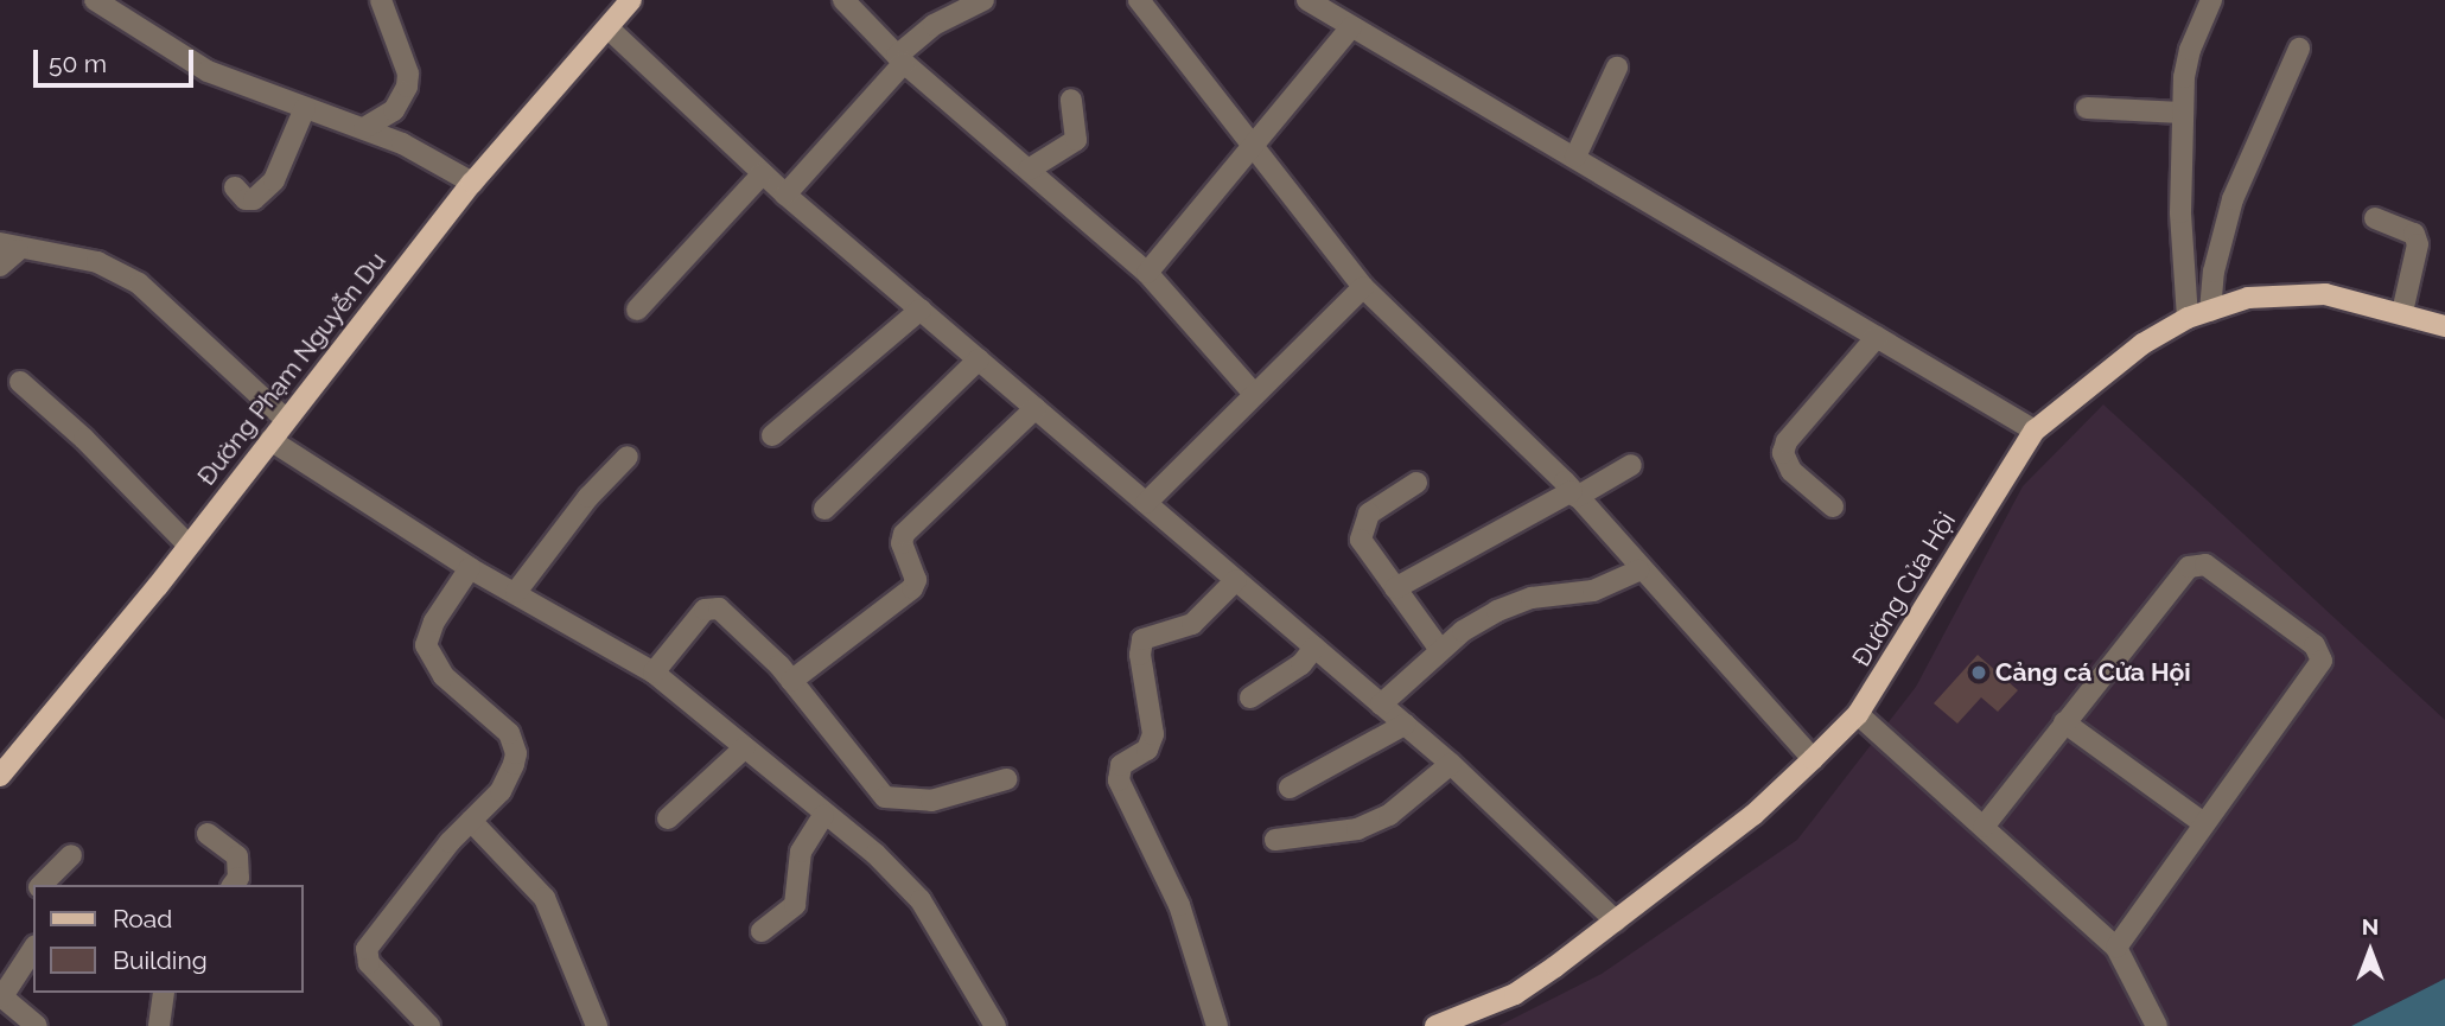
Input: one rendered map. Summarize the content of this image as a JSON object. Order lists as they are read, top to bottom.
{
  "streets": {
    "main road": ["Đường Phạm Nguyễn Du", "Đường Cửa Hội"]
  },
  "places": ["Cảng cá Cửa Hội"],
  "legend": ["Road", "Building"],
  "scale_bar": "50 m",
  "north": "top"
}
